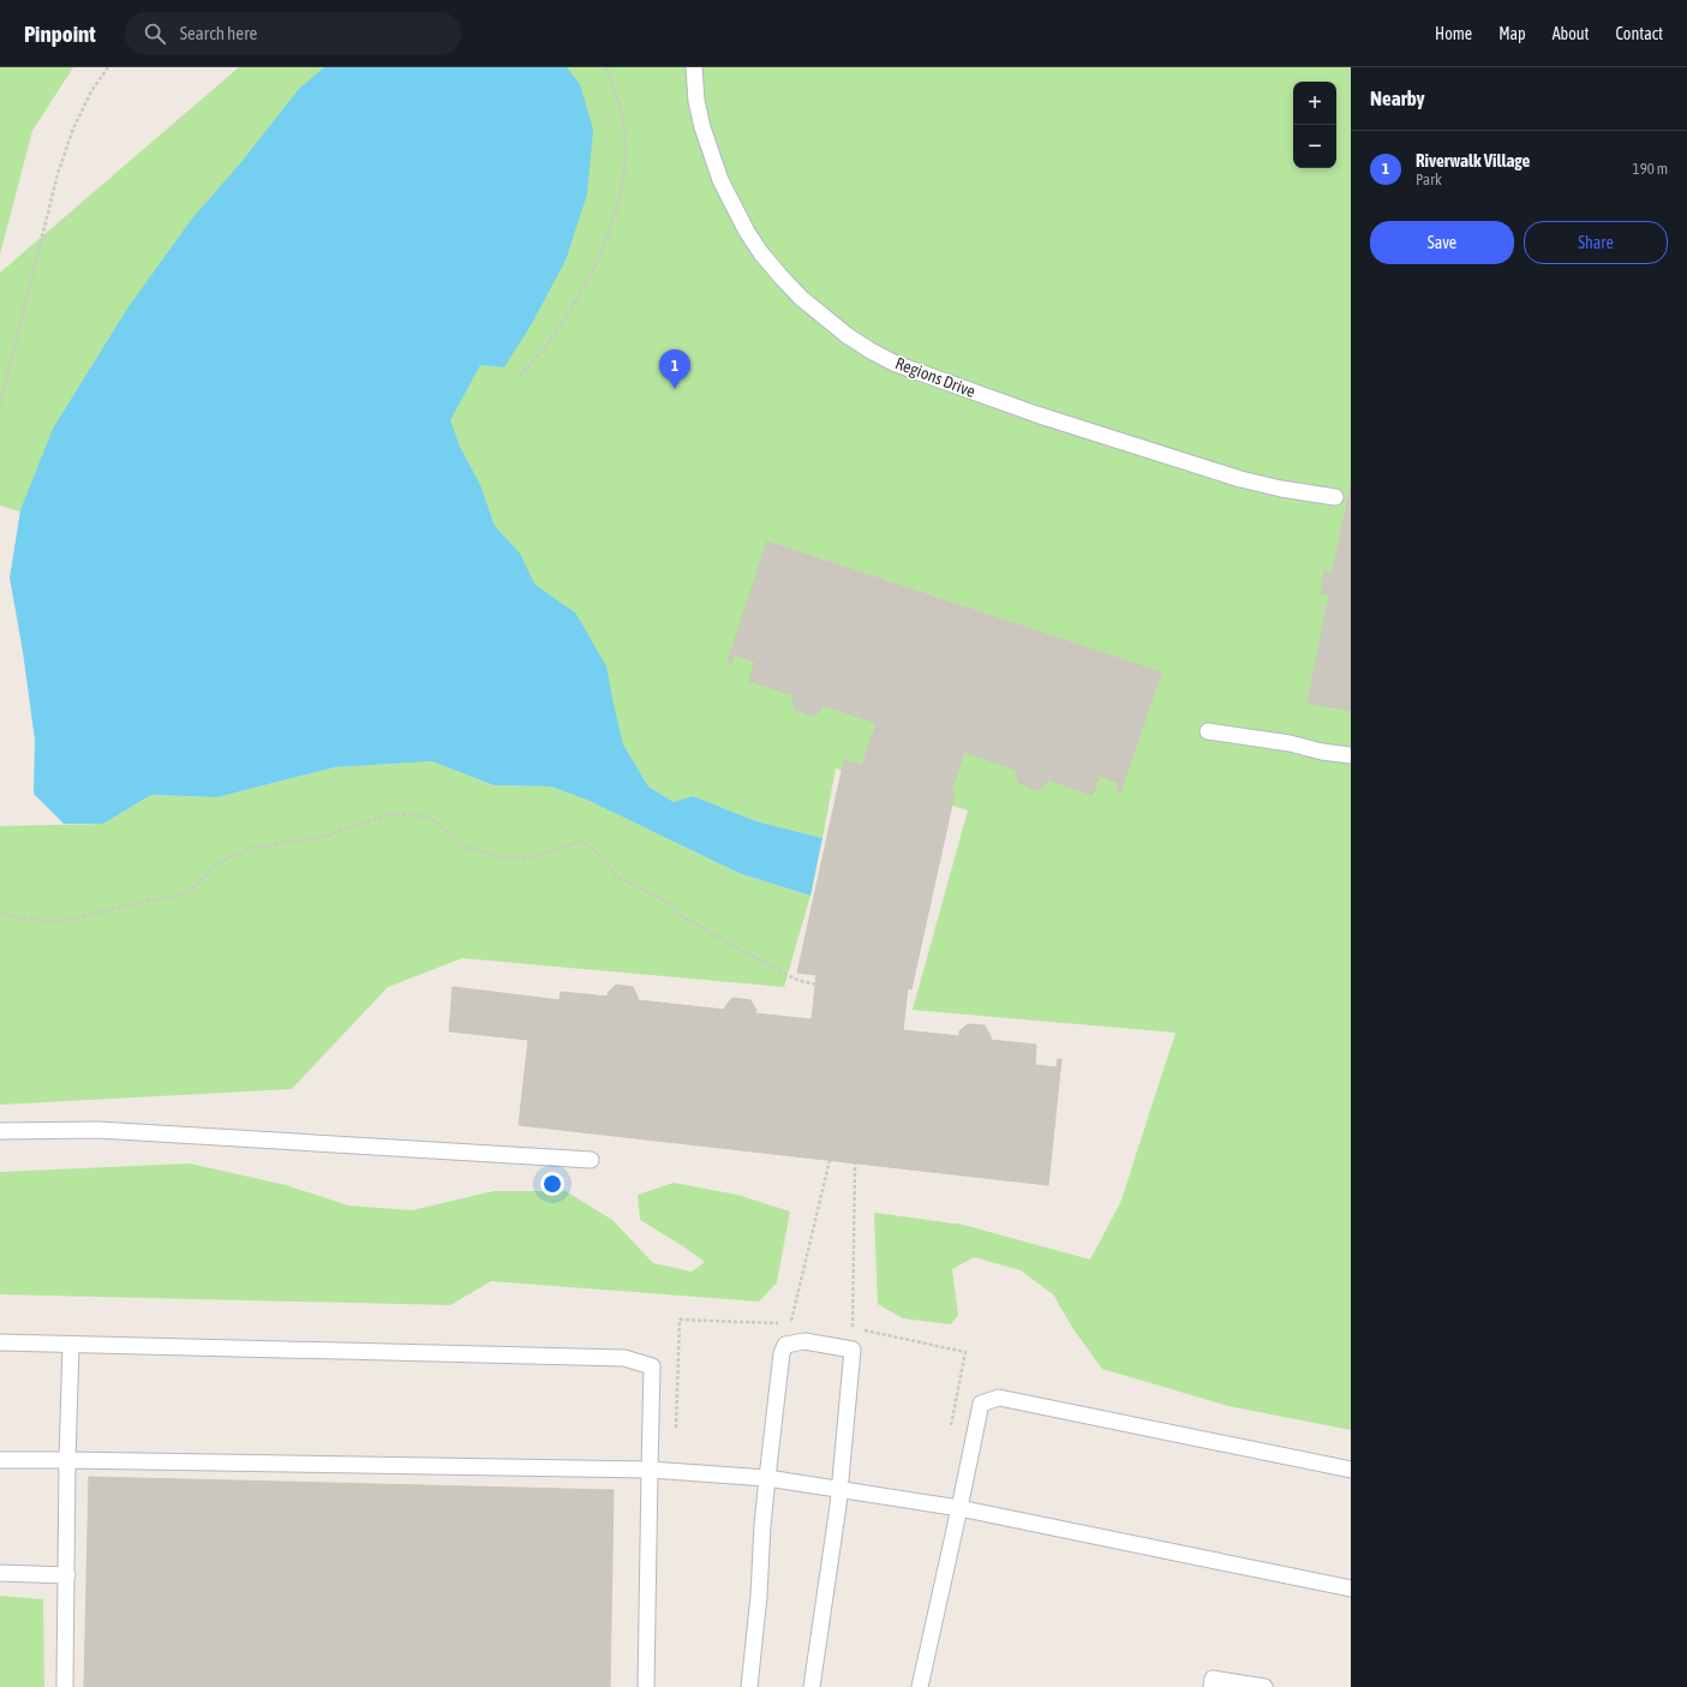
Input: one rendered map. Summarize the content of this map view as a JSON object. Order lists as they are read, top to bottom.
{
  "streets": {
    "lane": ["Regions Drive"]
  },
  "page": {
    "header": "Pinpoint",
    "search": "Search here",
    "nav": [
      "Home",
      "Map",
      "About",
      "Contact"
    ],
    "heading": "Nearby",
    "map_buttons": ["+", "−"],
    "list": [
      {
        "mark": "1",
        "name": "Riverwalk Village",
        "note": "Park",
        "value": "190 m"
      }
    ],
    "buttons": ["Save", "Share"],
    "pins": "1"
  }
}
